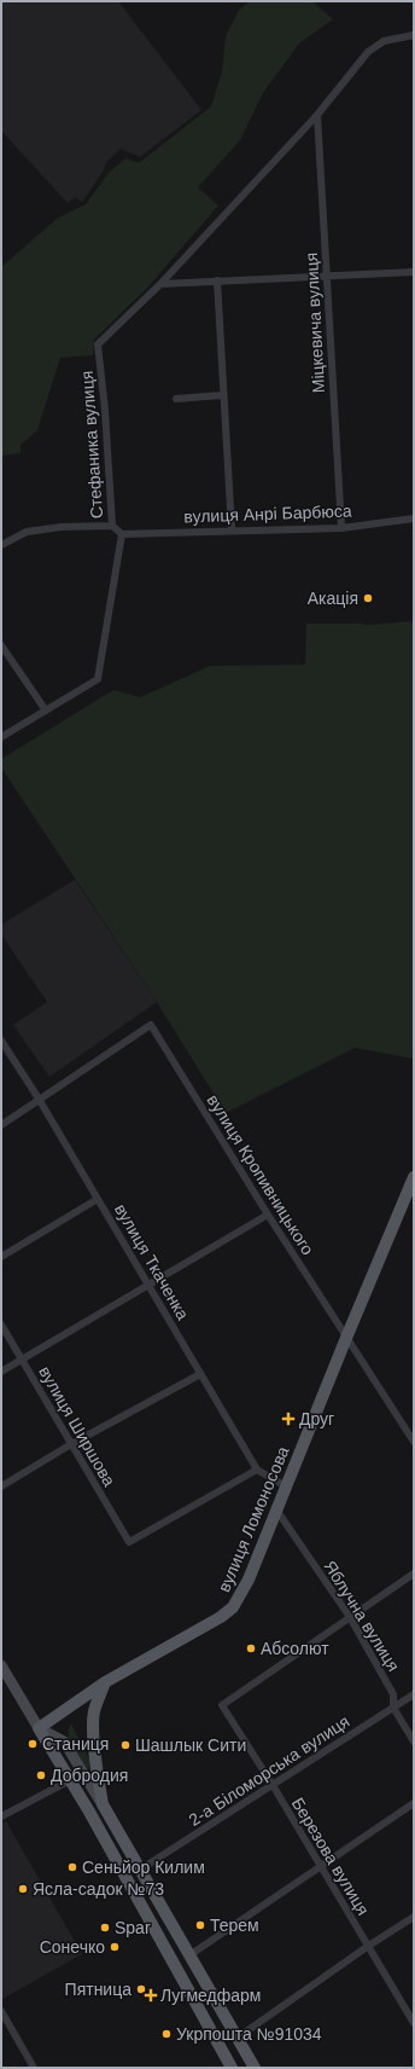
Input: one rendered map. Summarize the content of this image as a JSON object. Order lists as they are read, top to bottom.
{
  "streets": {
    "main road": ["вулиця Ломоносова"],
    "street": [
      "Міцкевича вулиця",
      "Стефаника вулиця",
      "вулиця Анрі Барбюса",
      "вулиця Кропивницького",
      "вулиця Ткаченка",
      "вулиця Ширшова",
      "Яблучна вулиця",
      "2-а Біломорська вулиця",
      "Березова вулиця"
    ]
  },
  "crossings": [
    ["Міцкевича вулиця", "вулиця Анрі Барбюса"],
    ["Стефаника вулиця", "вулиця Анрі Барбюса"],
    ["вулиця Кропивницького", "вулиця Ткаченка"],
    ["вулиця Кропивницького", "вулиця Ломоносова"],
    ["вулиця Ткаченка", "вулиця Ширшова"],
    ["вулиця Ломоносова", "Яблучна вулиця"],
    ["Яблучна вулиця", "2-а Біломорська вулиця"],
    ["Яблучна вулиця", "Березова вулиця"],
    ["2-а Біломорська вулиця", "Березова вулиця"]
  ],
  "places": {
    "other": [
      "Акація",
      "Абсолют",
      "Станиця",
      "Шашлык Сити",
      "Добродия",
      "Сеньйор Килим",
      "Ясла-садок №73",
      "Терем",
      "Spar",
      "Сонечко",
      "Пятница",
      "Укрпошта №91034"
    ],
    "health": ["Друг", "Лугмедфарм"]
  }
}
